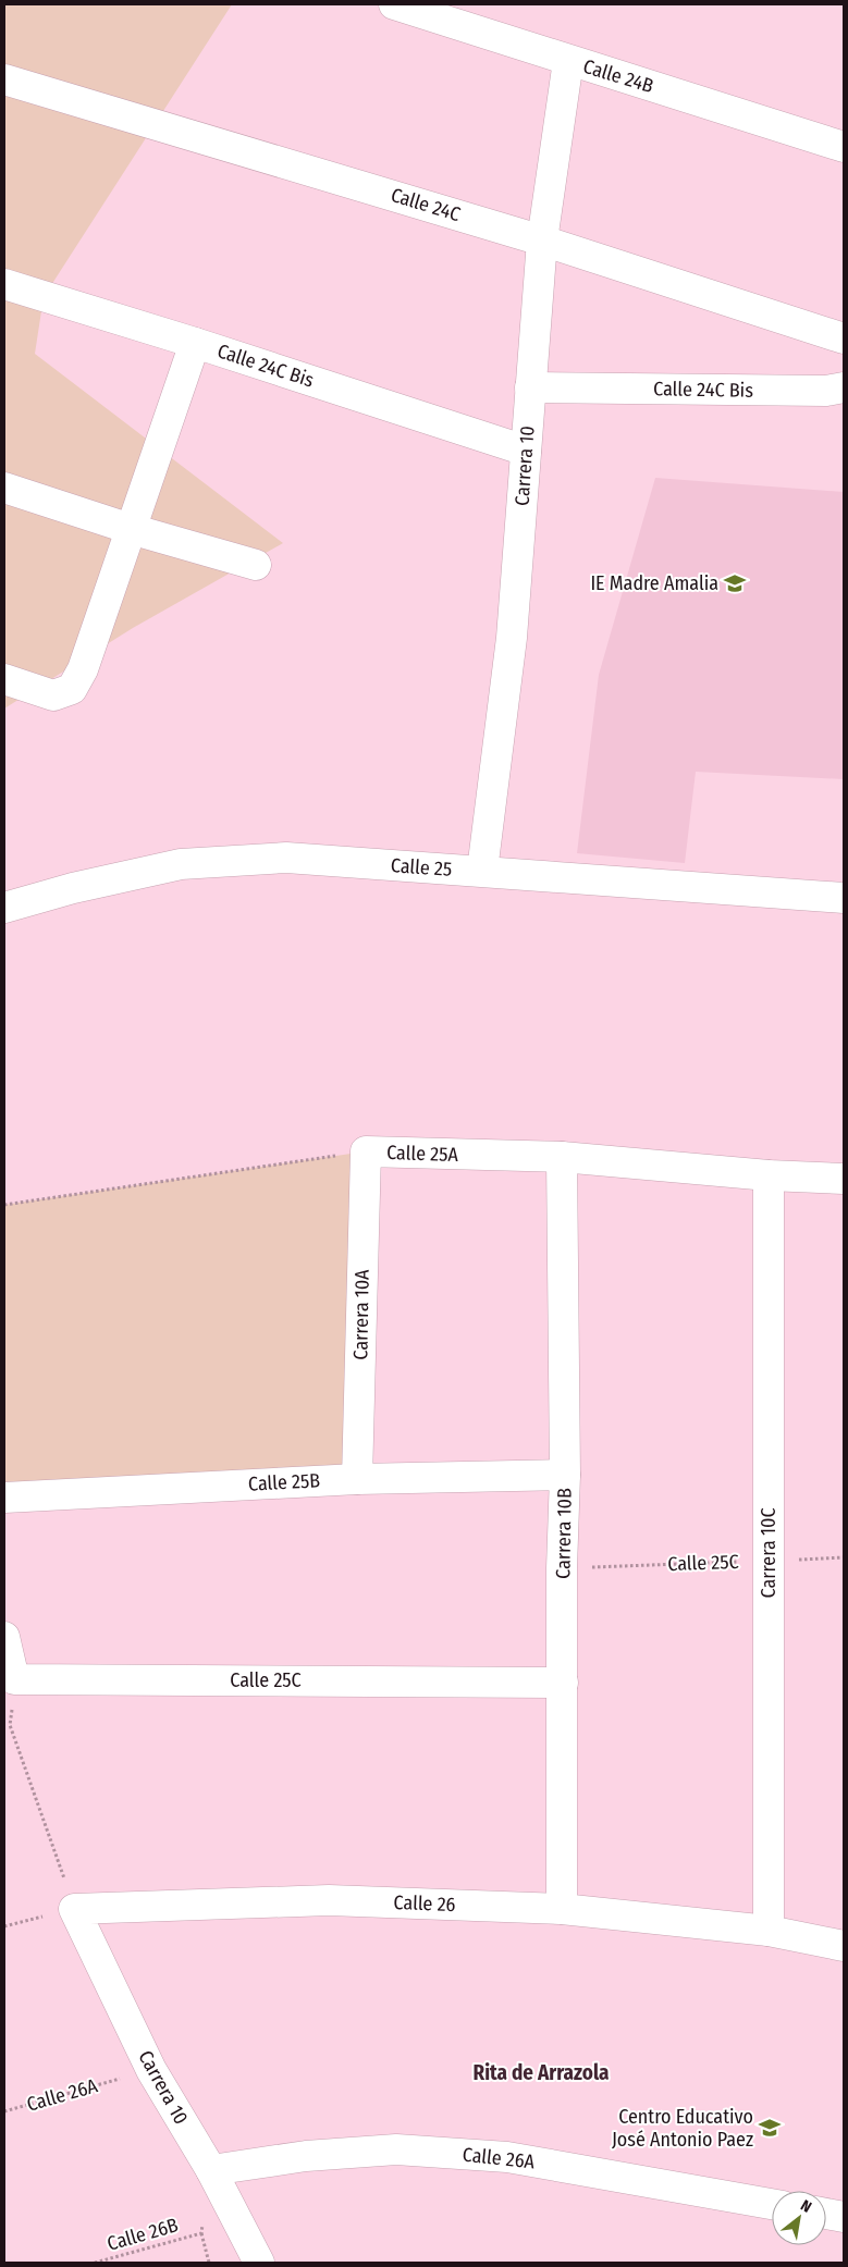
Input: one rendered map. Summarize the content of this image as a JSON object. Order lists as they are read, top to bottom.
{
  "streets": {
    "street": [
      "Calle 24B",
      "Calle 24C",
      "Calle 24C Bis",
      "Carrera 10",
      "Calle 25",
      "Calle 25A",
      "Carrera 10A",
      "Calle 25B",
      "Carrera 10B",
      "Carrera 10C",
      "Calle 25C",
      "Calle 26",
      "Calle 26A"
    ],
    "path": ["Calle 26B"]
  },
  "crossings": [
    ["Calle 24B", "Carrera 10"],
    ["Calle 24C", "Carrera 10"],
    ["Calle 24C Bis", "Carrera 10"],
    ["Carrera 10", "Calle 25"],
    ["Carrera 10", "Calle 26"],
    ["Carrera 10", "Calle 26A"],
    ["Calle 25A", "Carrera 10A"],
    ["Calle 25A", "Carrera 10B"],
    ["Calle 25A", "Carrera 10C"],
    ["Carrera 10A", "Calle 25B"],
    ["Calle 25B", "Carrera 10B"],
    ["Carrera 10B", "Calle 25C"],
    ["Carrera 10B", "Calle 26"],
    ["Carrera 10C", "Calle 25C"],
    ["Carrera 10C", "Calle 26"]
  ],
  "districts": ["Rita de Arrazola"],
  "places": {
    "school or university": ["IE Madre Amalia", "Centro Educativo José Antonio Paez"]
  },
  "north": "top right"
}
